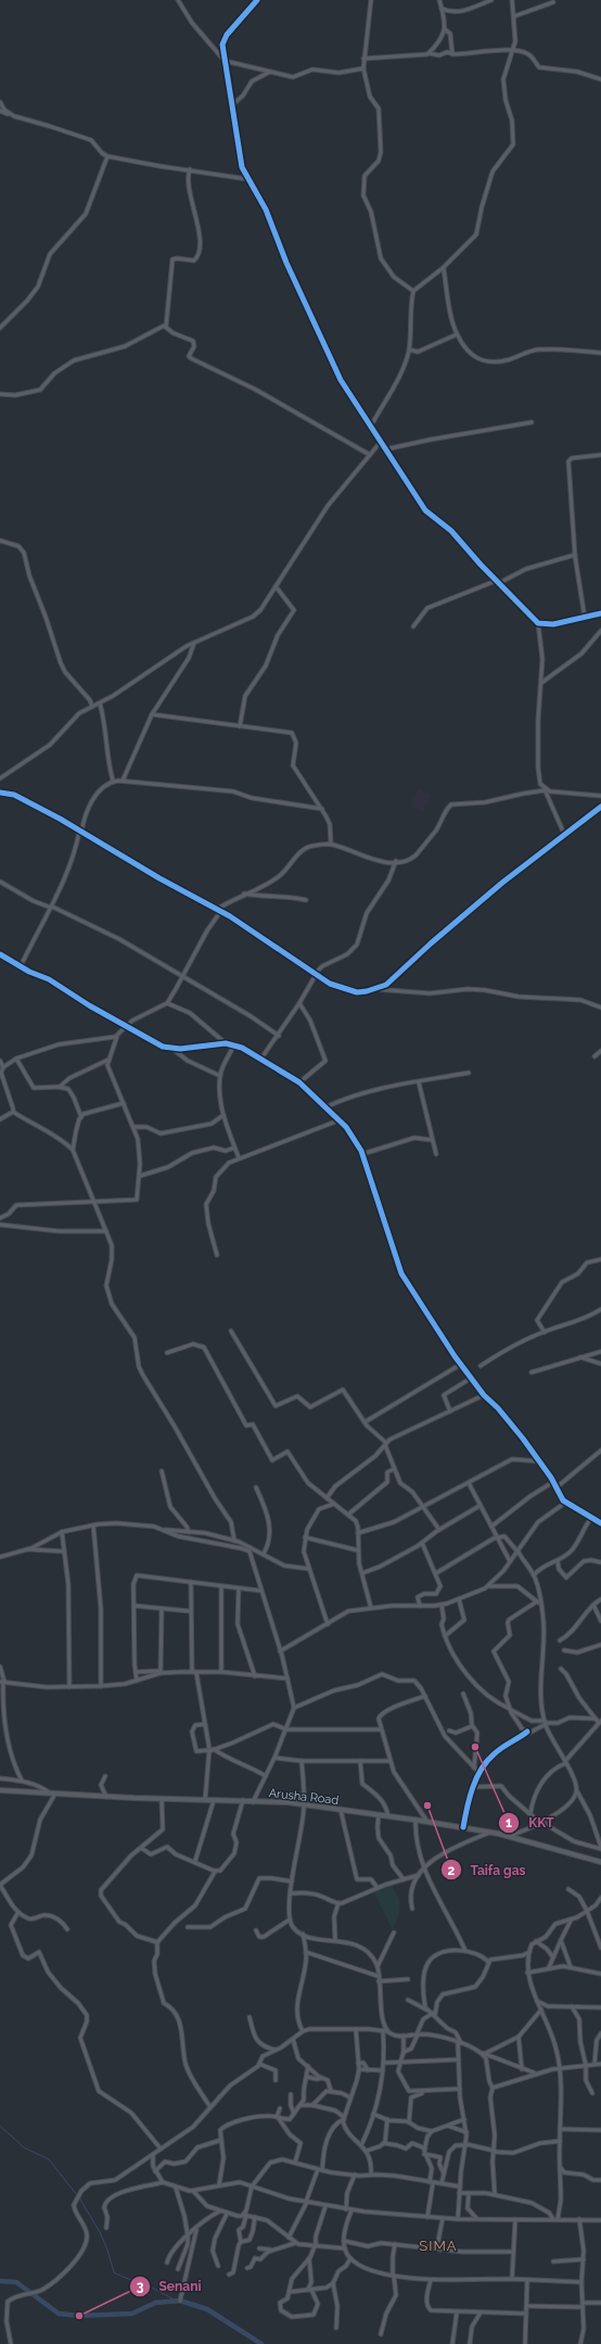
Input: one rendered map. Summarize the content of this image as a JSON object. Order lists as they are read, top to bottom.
{
  "streets": {
    "street": ["Arusha Road"]
  },
  "districts": ["SIMA"],
  "places": ["KKT", "Taifa gas", "Senani"]
}
